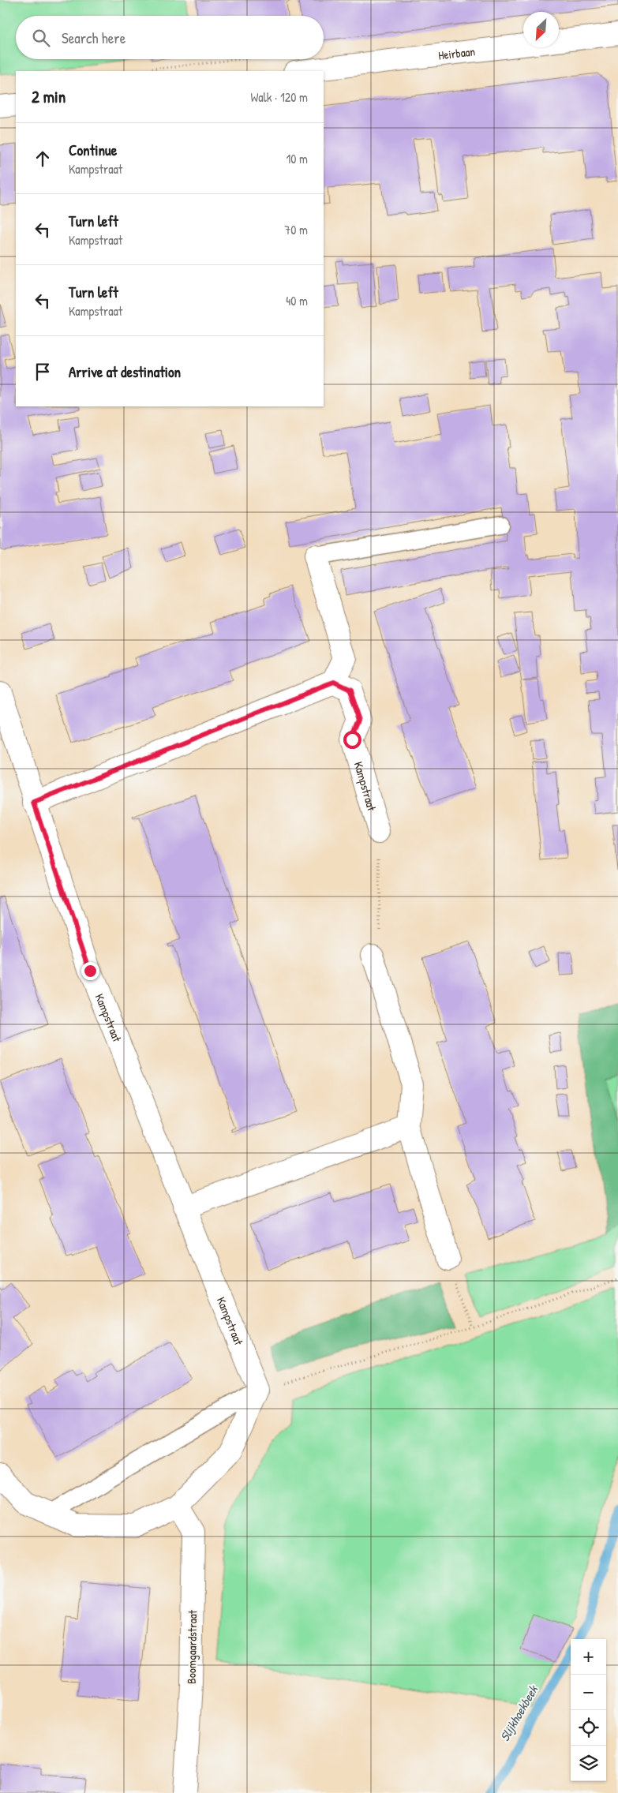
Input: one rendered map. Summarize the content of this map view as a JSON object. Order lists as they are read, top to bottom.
{
  "streets": {
    "street": ["Heirbaan", "Kampstraat", "Boomgaardstraat"]
  },
  "water": ["Slijkhoekbeek"],
  "north": "bottom left",
  "page": {
    "search": "Search here",
    "heading": ["2 min", "Walk · 120 m"],
    "list": [
      ["Continue", "Kampstraat", "10 m"],
      ["Turn left", "Kampstraat", "70 m"],
      ["Turn left", "Kampstraat", "40 m"],
      "Arrive at destination"
    ],
    "map_buttons": ["+", "−"]
  }
}
